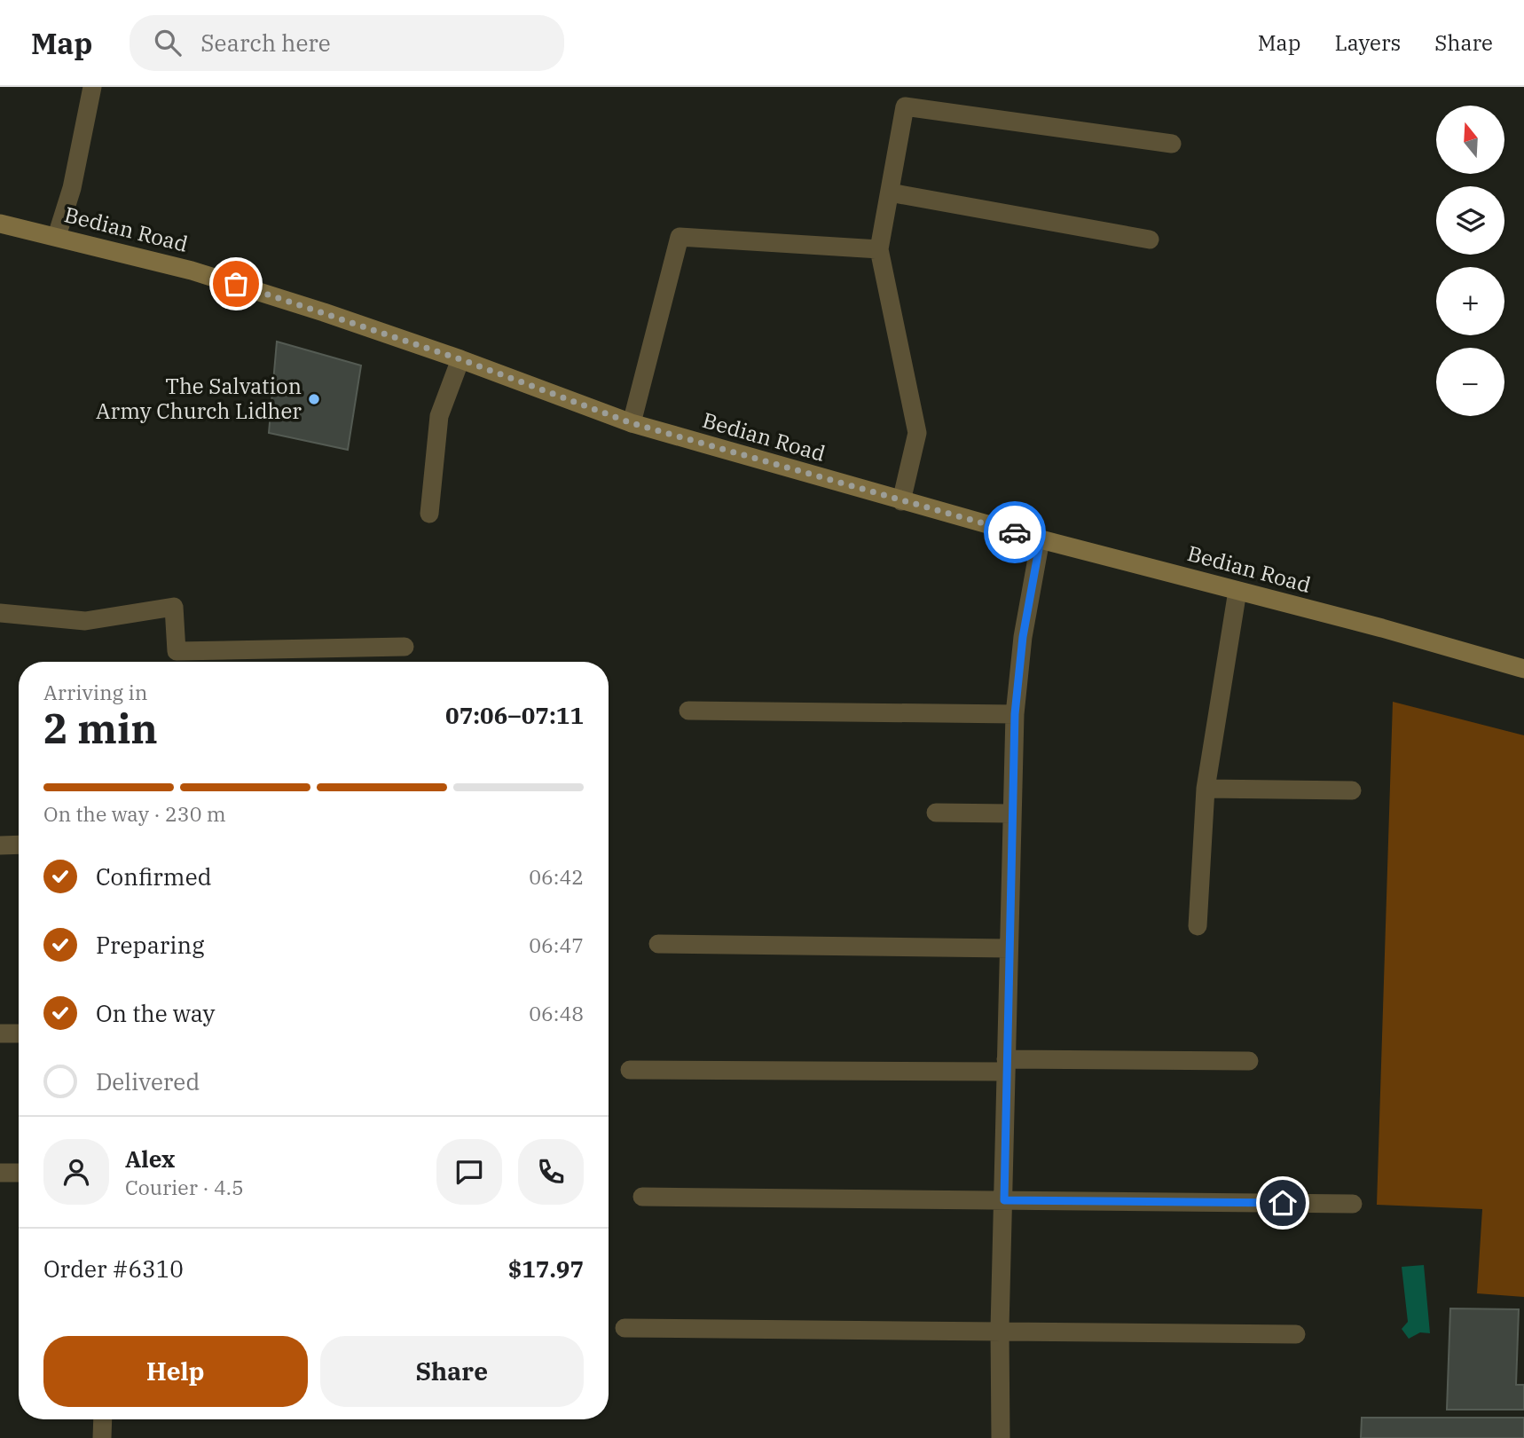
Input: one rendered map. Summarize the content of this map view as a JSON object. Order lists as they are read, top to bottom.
{
  "streets": {
    "main road": ["Bedian Road"]
  },
  "places": ["The Salvation Army Church Lidher"],
  "north": "top",
  "page": {
    "header": "Map",
    "search": "Search here",
    "nav": ["Map", "Layers", "Share"],
    "map_buttons": ["+", "−"],
    "heading": ["2 min", "Arriving in", "07:06–07:11"],
    "panel": [
      "Alex",
      "Courier · 4.5",
      "Order #6310",
      "$17.97"
    ],
    "bar": "On the way · 230 m",
    "list": [
      ["Confirmed", "06:42"],
      ["Preparing", "06:47"],
      ["On the way", "06:48"],
      "Delivered"
    ],
    "buttons": ["Help", "Share"]
  }
}
